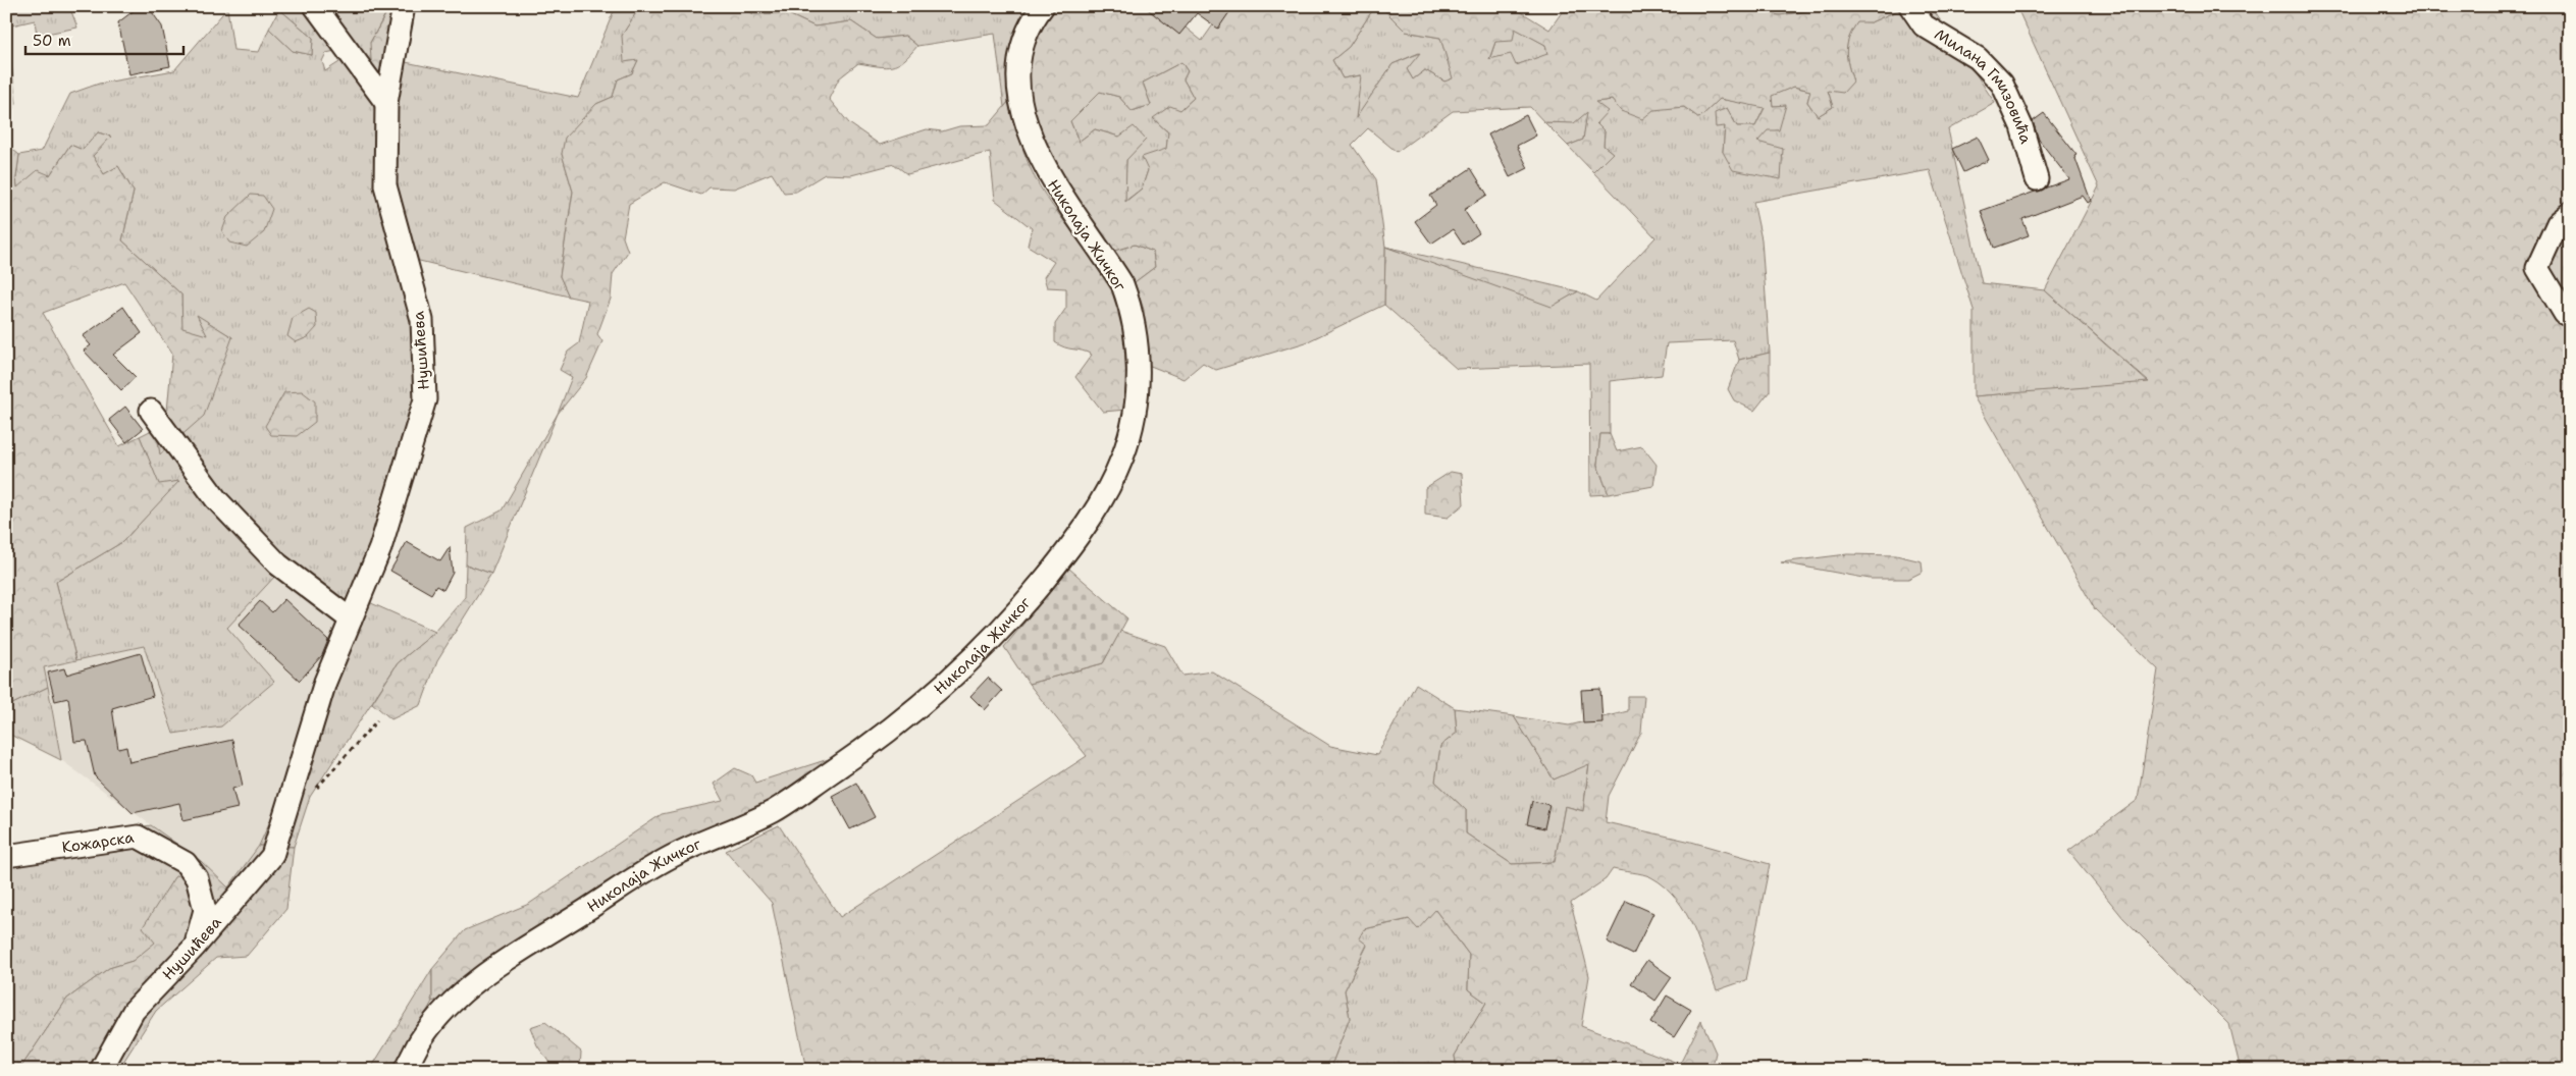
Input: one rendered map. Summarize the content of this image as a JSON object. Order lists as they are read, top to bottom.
{
  "streets": {
    "street": [
      "Милана Гмизовића",
      "Николаја Жичког",
      "Нушићева",
      "Кожарска"
    ]
  },
  "crossings": [
    ["Нушићева", "Кожарска"]
  ],
  "scale_bar": "50 m"
}
